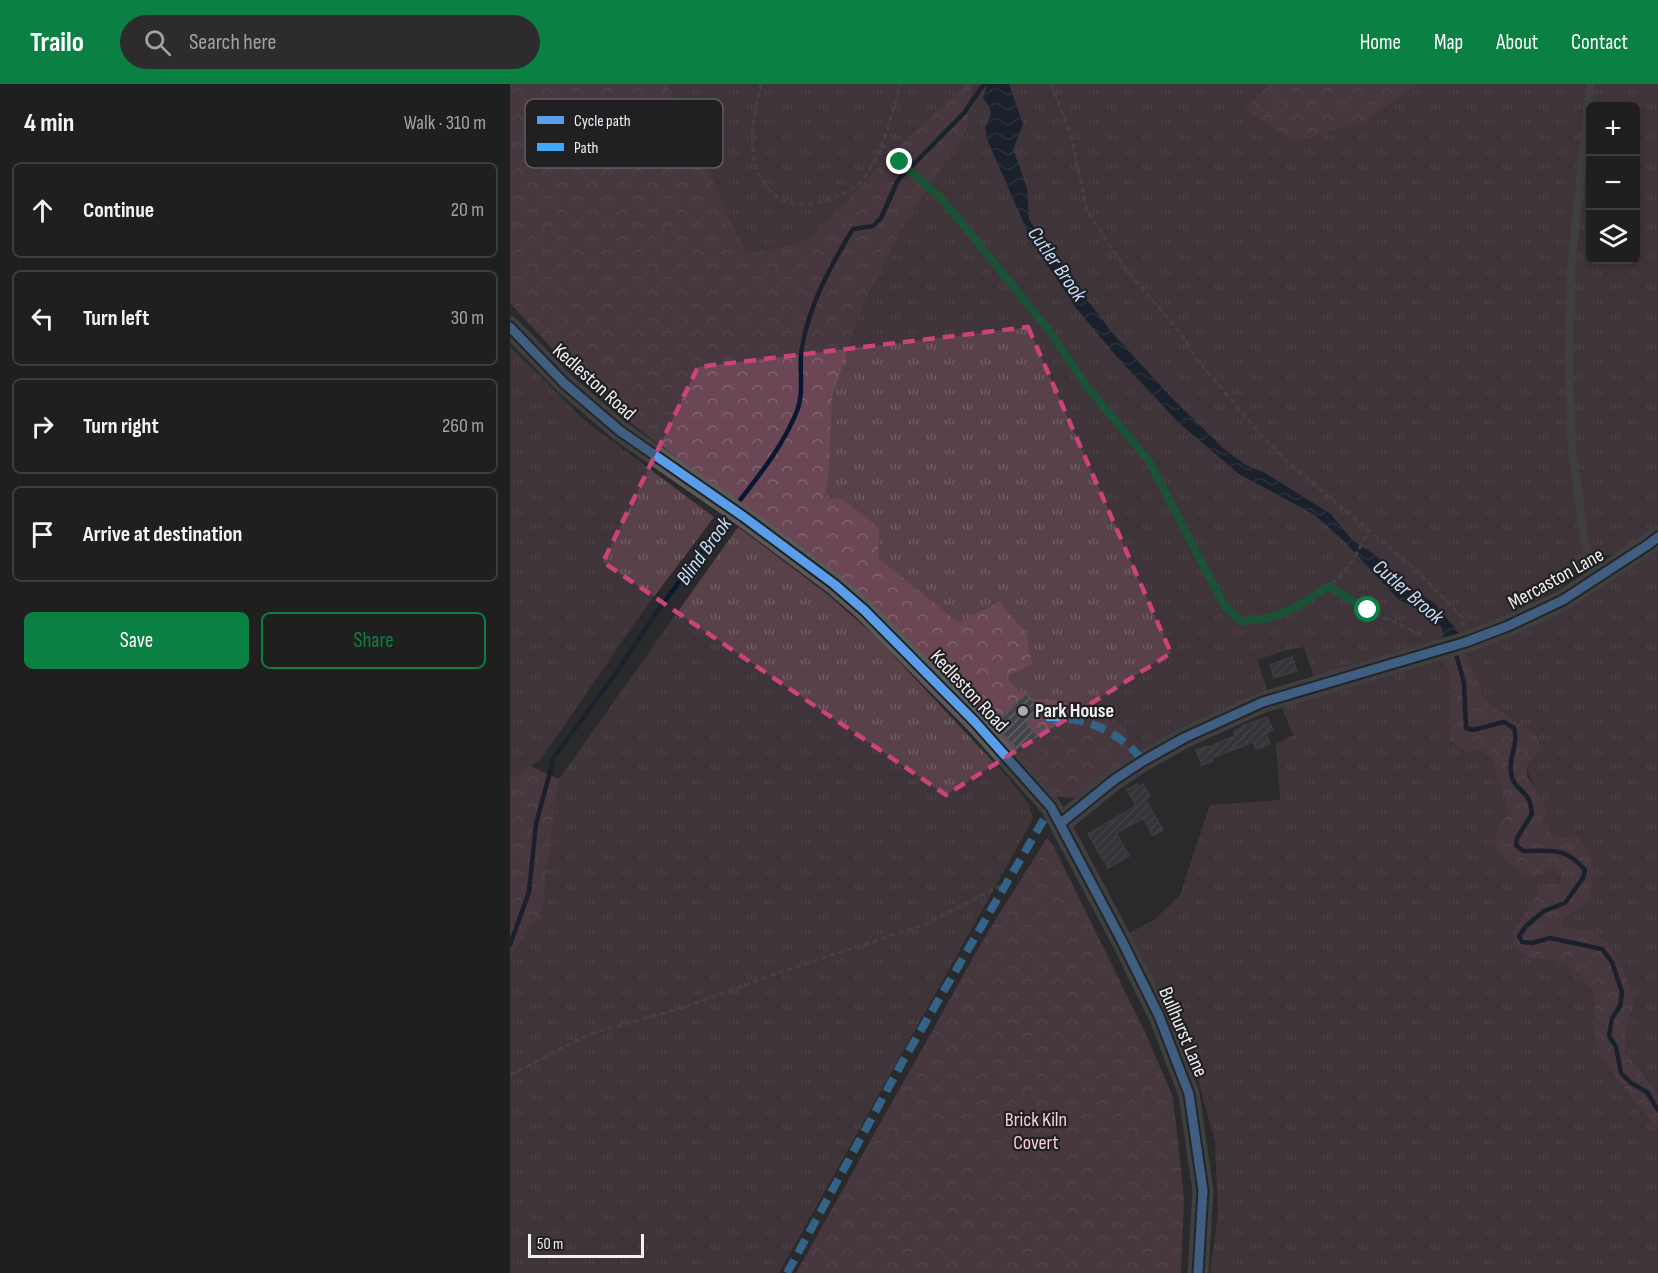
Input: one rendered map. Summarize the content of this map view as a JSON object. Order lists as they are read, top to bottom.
{
  "streets": {
    "street": ["Kedleston Road", "Mercaston Lane", "Bullhurst Lane"]
  },
  "crossings": [
    ["Kedleston Road", "Bullhurst Lane"]
  ],
  "water": ["Cutler Brook", "Blind Brook"],
  "parks": ["Brick Kiln Covert"],
  "places": ["Park House"],
  "legend": ["Cycle path", "Path"],
  "scale_bar": "50 m",
  "page": {
    "header": "Trailo",
    "search": "Search here",
    "nav": [
      "Home",
      "Map",
      "About",
      "Contact"
    ],
    "heading": ["4 min", "Walk · 310 m"],
    "map_buttons": ["+", "−"],
    "list": [
      ["Continue", "20 m"],
      ["Turn left", "30 m"],
      ["Turn right", "260 m"],
      "Arrive at destination"
    ],
    "buttons": ["Save", "Share"],
    "scale": "50 m"
  }
}
